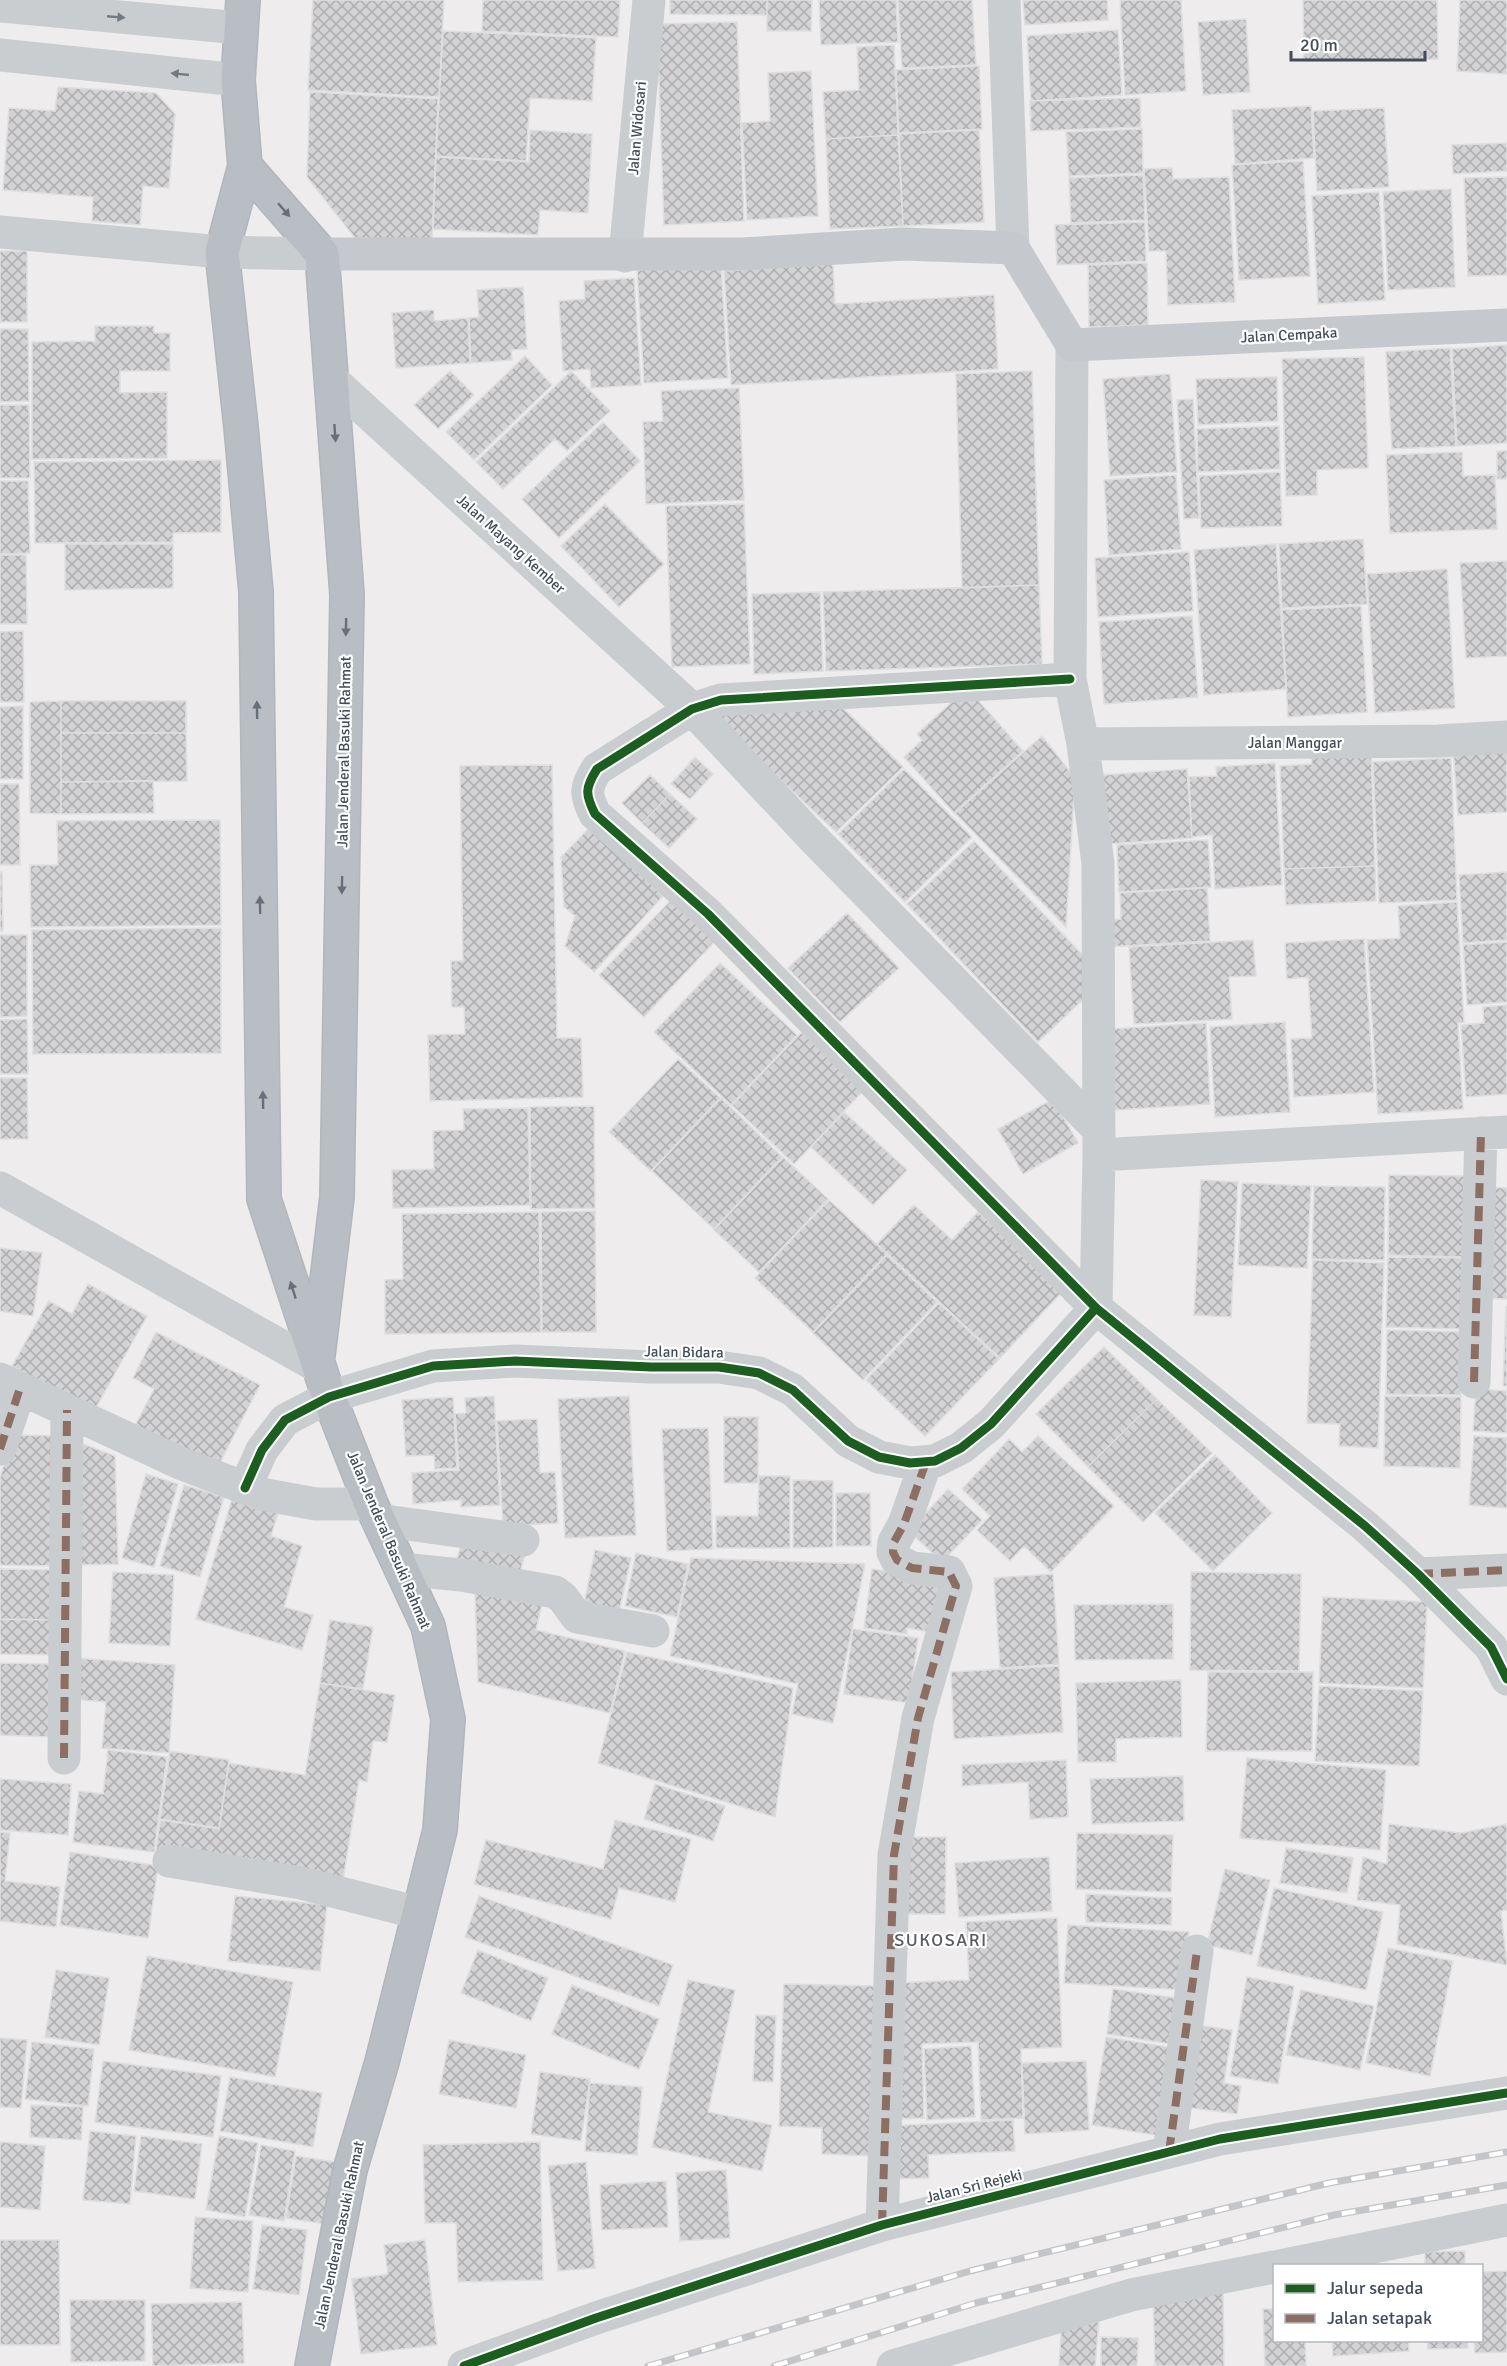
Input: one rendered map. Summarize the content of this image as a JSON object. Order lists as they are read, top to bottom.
{
  "streets": {
    "highway": ["Jalan Jenderal Basuki Rahmat"],
    "main road": ["Jalan Cempaka"],
    "street": [
      "Jalan Widosari",
      "Jalan Mayang Kember",
      "Jalan Manggar",
      "Jalan Bidara",
      "Jalan Sri Rejeki"
    ]
  },
  "crossings": [
    ["Jalan Mayang Kember", "Jalan Jenderal Basuki Rahmat"],
    ["Jalan Jenderal Basuki Rahmat", "Jalan Bidara"]
  ],
  "districts": ["SUKOSARI"],
  "legend": ["Jalur sepeda", "Jalan setapak"],
  "scale_bar": "20 m"
}
